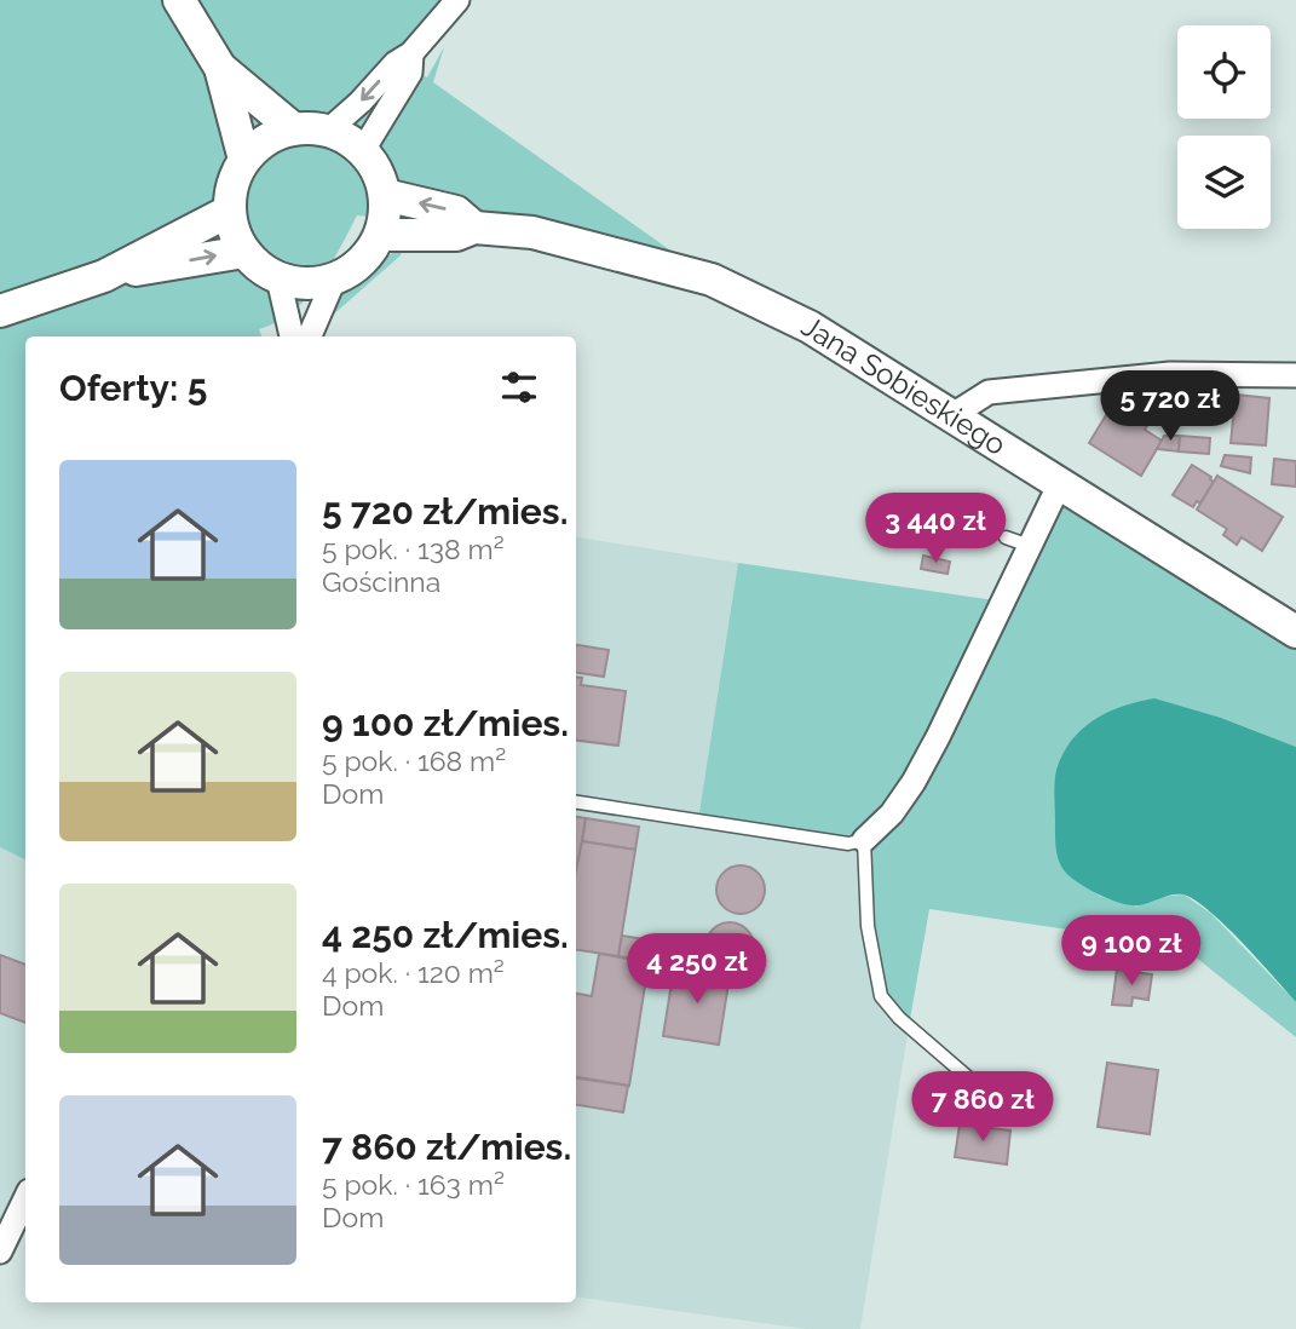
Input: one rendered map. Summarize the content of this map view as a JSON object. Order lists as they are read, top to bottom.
{
  "streets": {
    "street": ["Jana Sobieskiego"]
  },
  "page": {
    "heading": "Oferty: 5",
    "price": [
      "5 720 zł",
      "3 440 zł",
      "9 100 zł",
      "4 250 zł",
      "7 860 zł"
    ],
    "list": [
      {
        "name": "5 720 zł/mies.",
        "note": "5 pok. · 138 m² · Gościnna"
      },
      {
        "name": "9 100 zł/mies.",
        "note": "5 pok. · 168 m² · Dom"
      },
      {
        "name": "4 250 zł/mies.",
        "note": "4 pok. · 120 m² · Dom"
      },
      {
        "name": "7 860 zł/mies.",
        "note": "5 pok. · 163 m² · Dom"
      }
    ]
  }
}
